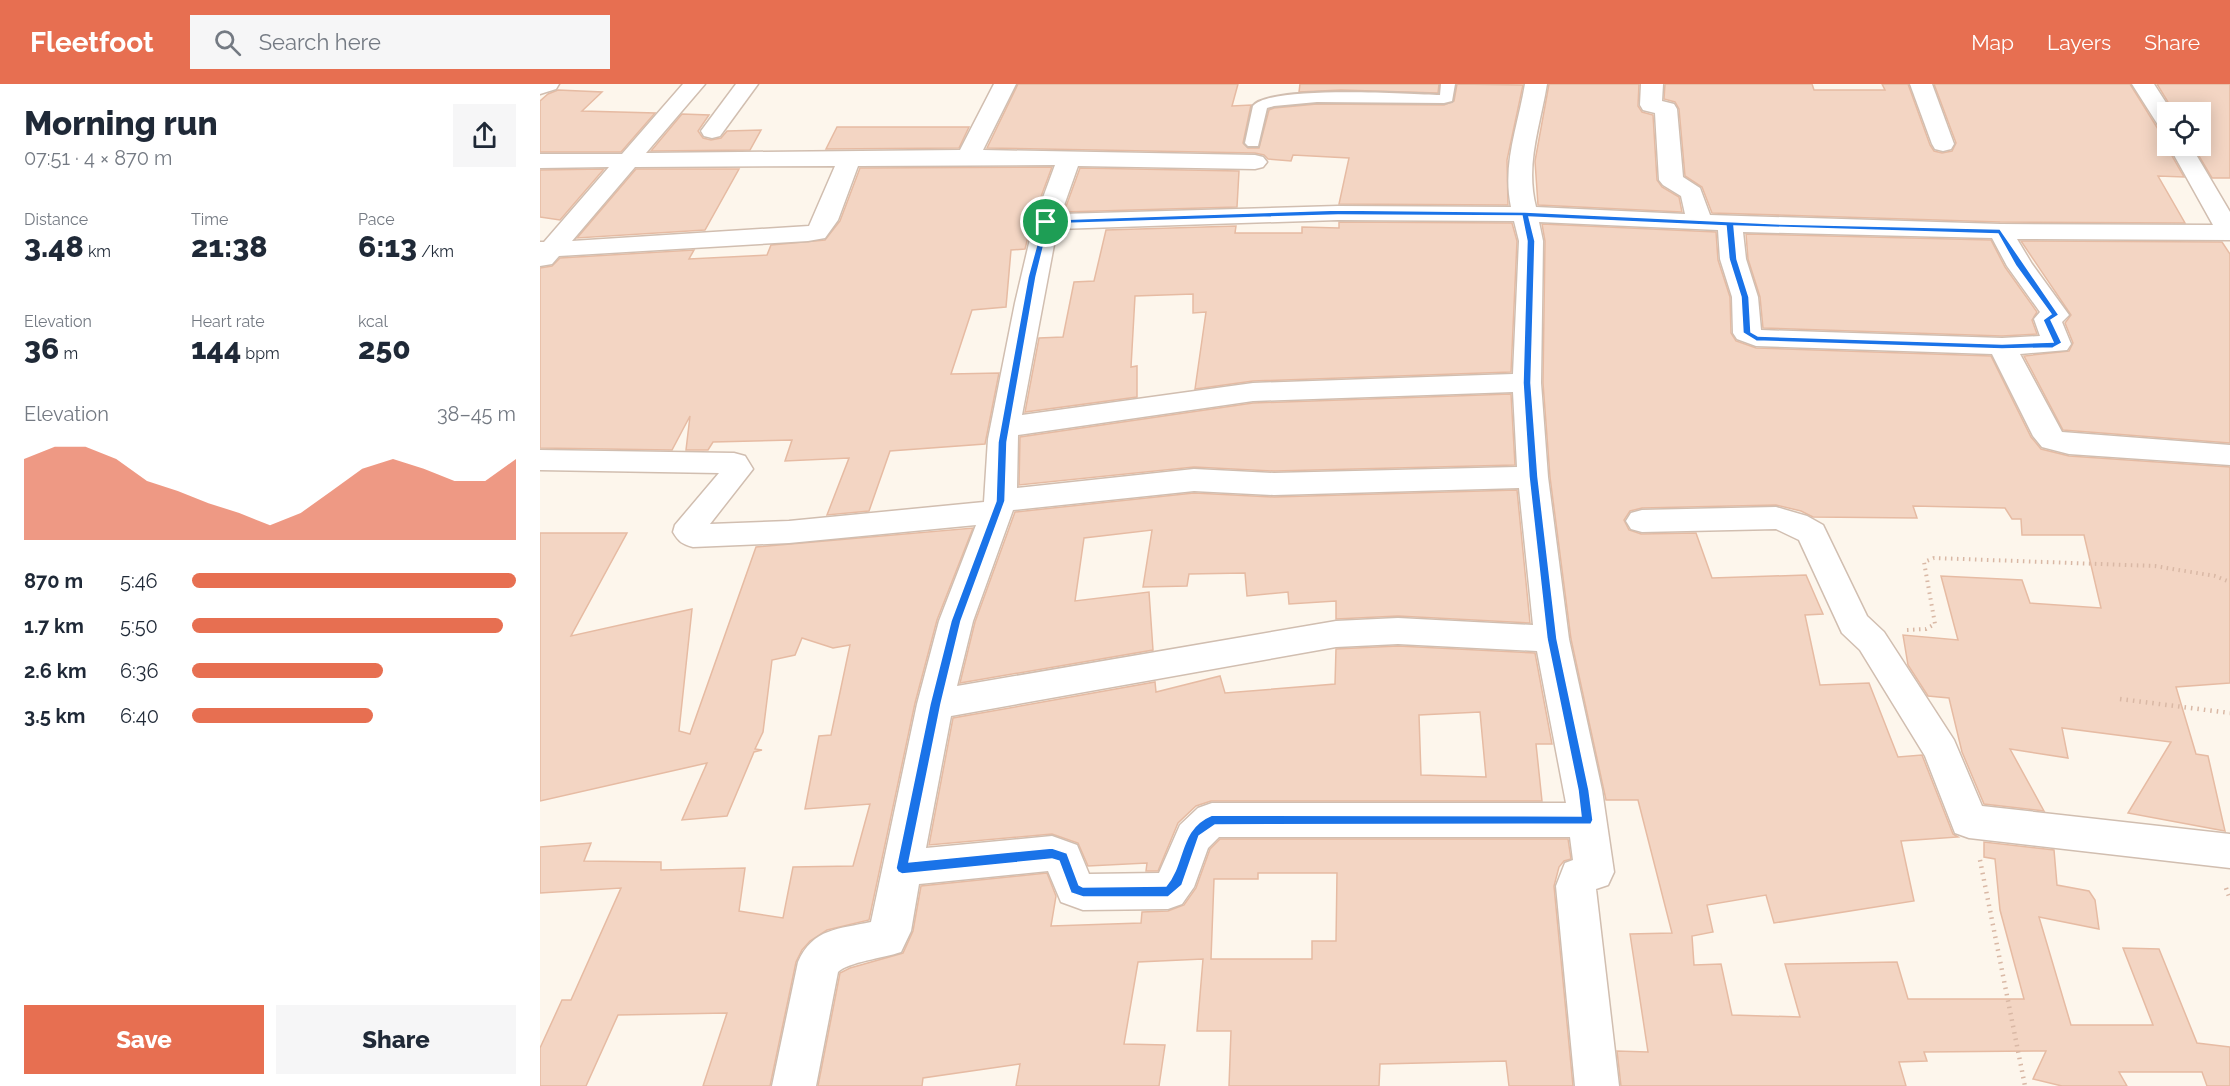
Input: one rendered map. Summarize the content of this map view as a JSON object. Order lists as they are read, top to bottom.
{
  "page": {
    "header": "Fleetfoot",
    "search": "Search here",
    "nav": ["Map", "Layers", "Share"],
    "heading": ["Morning run", "07:51 · 4 × 870 m"],
    "stats": [
      ["Distance", "3.48 km"],
      ["Time", "21:38"],
      ["Pace", "6:13 /km"],
      ["Elevation", "36 m"],
      ["Heart rate", "144 bpm"],
      ["kcal", "250"]
    ],
    "chart": ["Elevation", "38–45 m"],
    "list": [
      {
        "name": "870 m",
        "note": "5:46"
      },
      {
        "name": "1.7 km",
        "note": "5:50"
      },
      {
        "name": "2.6 km",
        "note": "6:36"
      },
      {
        "name": "3.5 km",
        "note": "6:40"
      }
    ],
    "buttons": ["Save", "Share"]
  }
}
